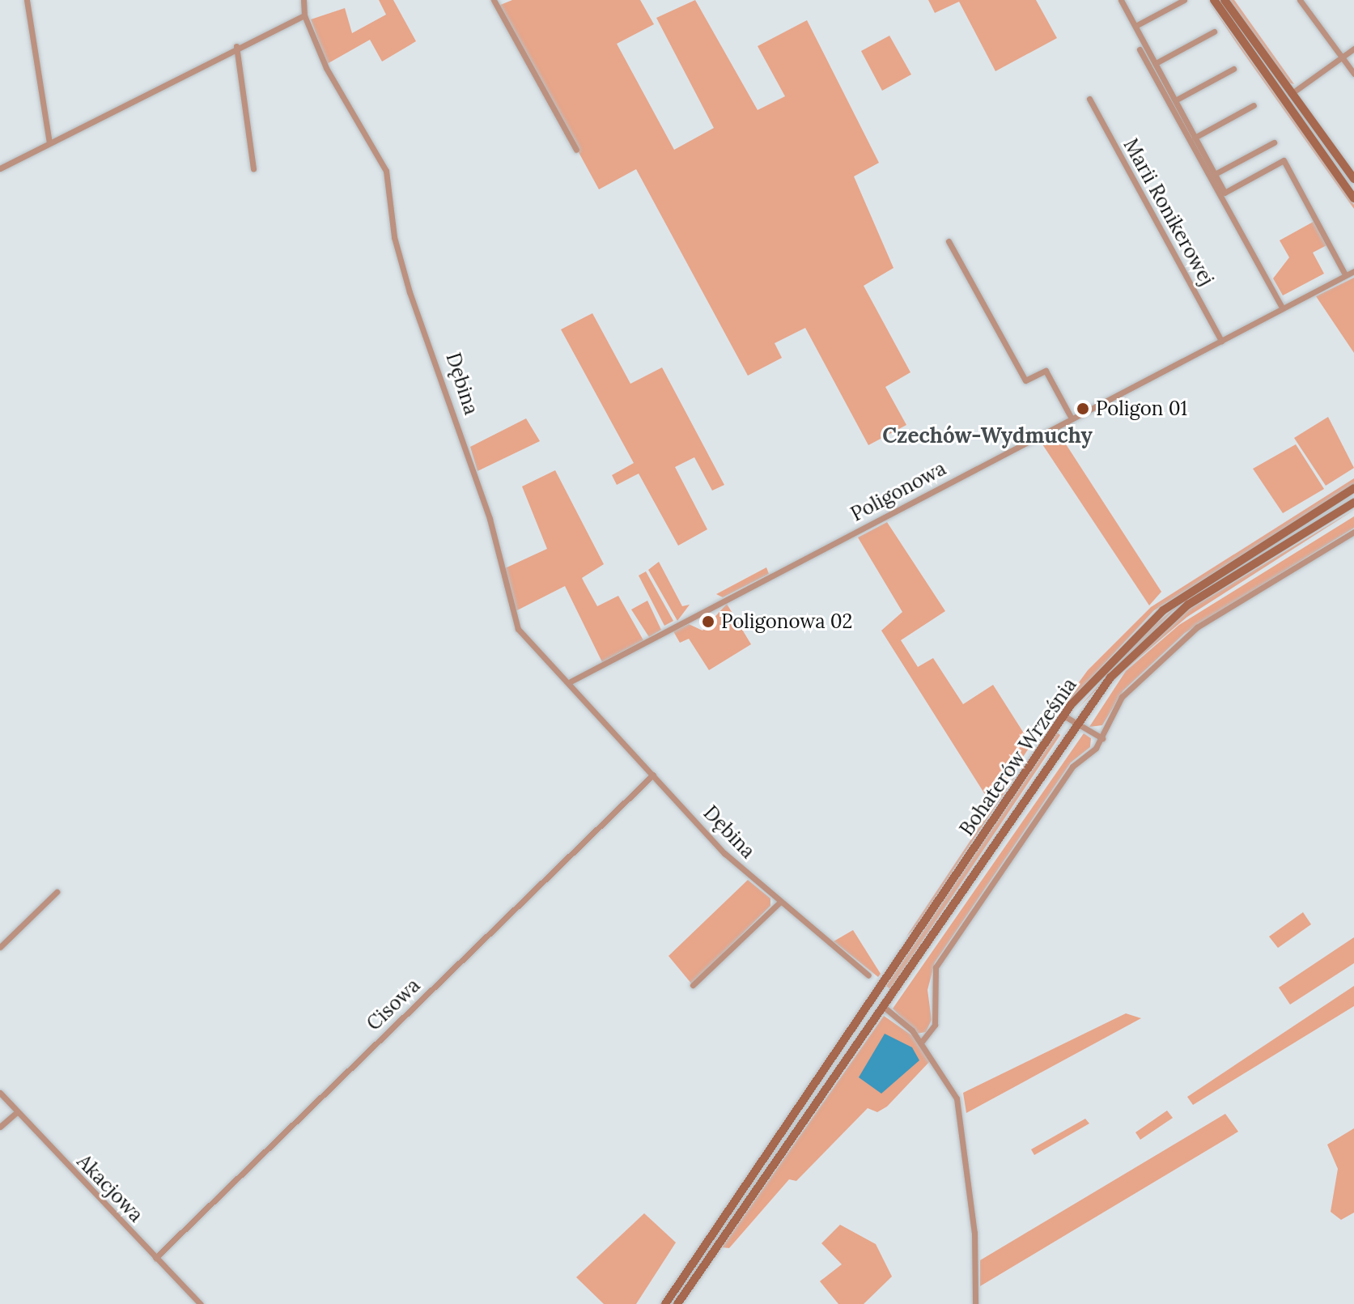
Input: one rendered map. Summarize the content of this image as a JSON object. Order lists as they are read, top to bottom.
{
  "streets": {
    "main road": ["Bohaterów Września"],
    "street": [
      "Marii Ronikerowej",
      "Dębina",
      "Poligonowa",
      "Cisowa",
      "Akacjowa"
    ]
  },
  "crossings": [
    ["Marii Ronikerowej", "Poligonowa"],
    ["Dębina", "Poligonowa"],
    ["Dębina", "Cisowa"],
    ["Cisowa", "Akacjowa"]
  ],
  "districts": ["Czechów-Wydmuchy"],
  "places": ["Poligon 01", "Poligonowa 02"]
}
